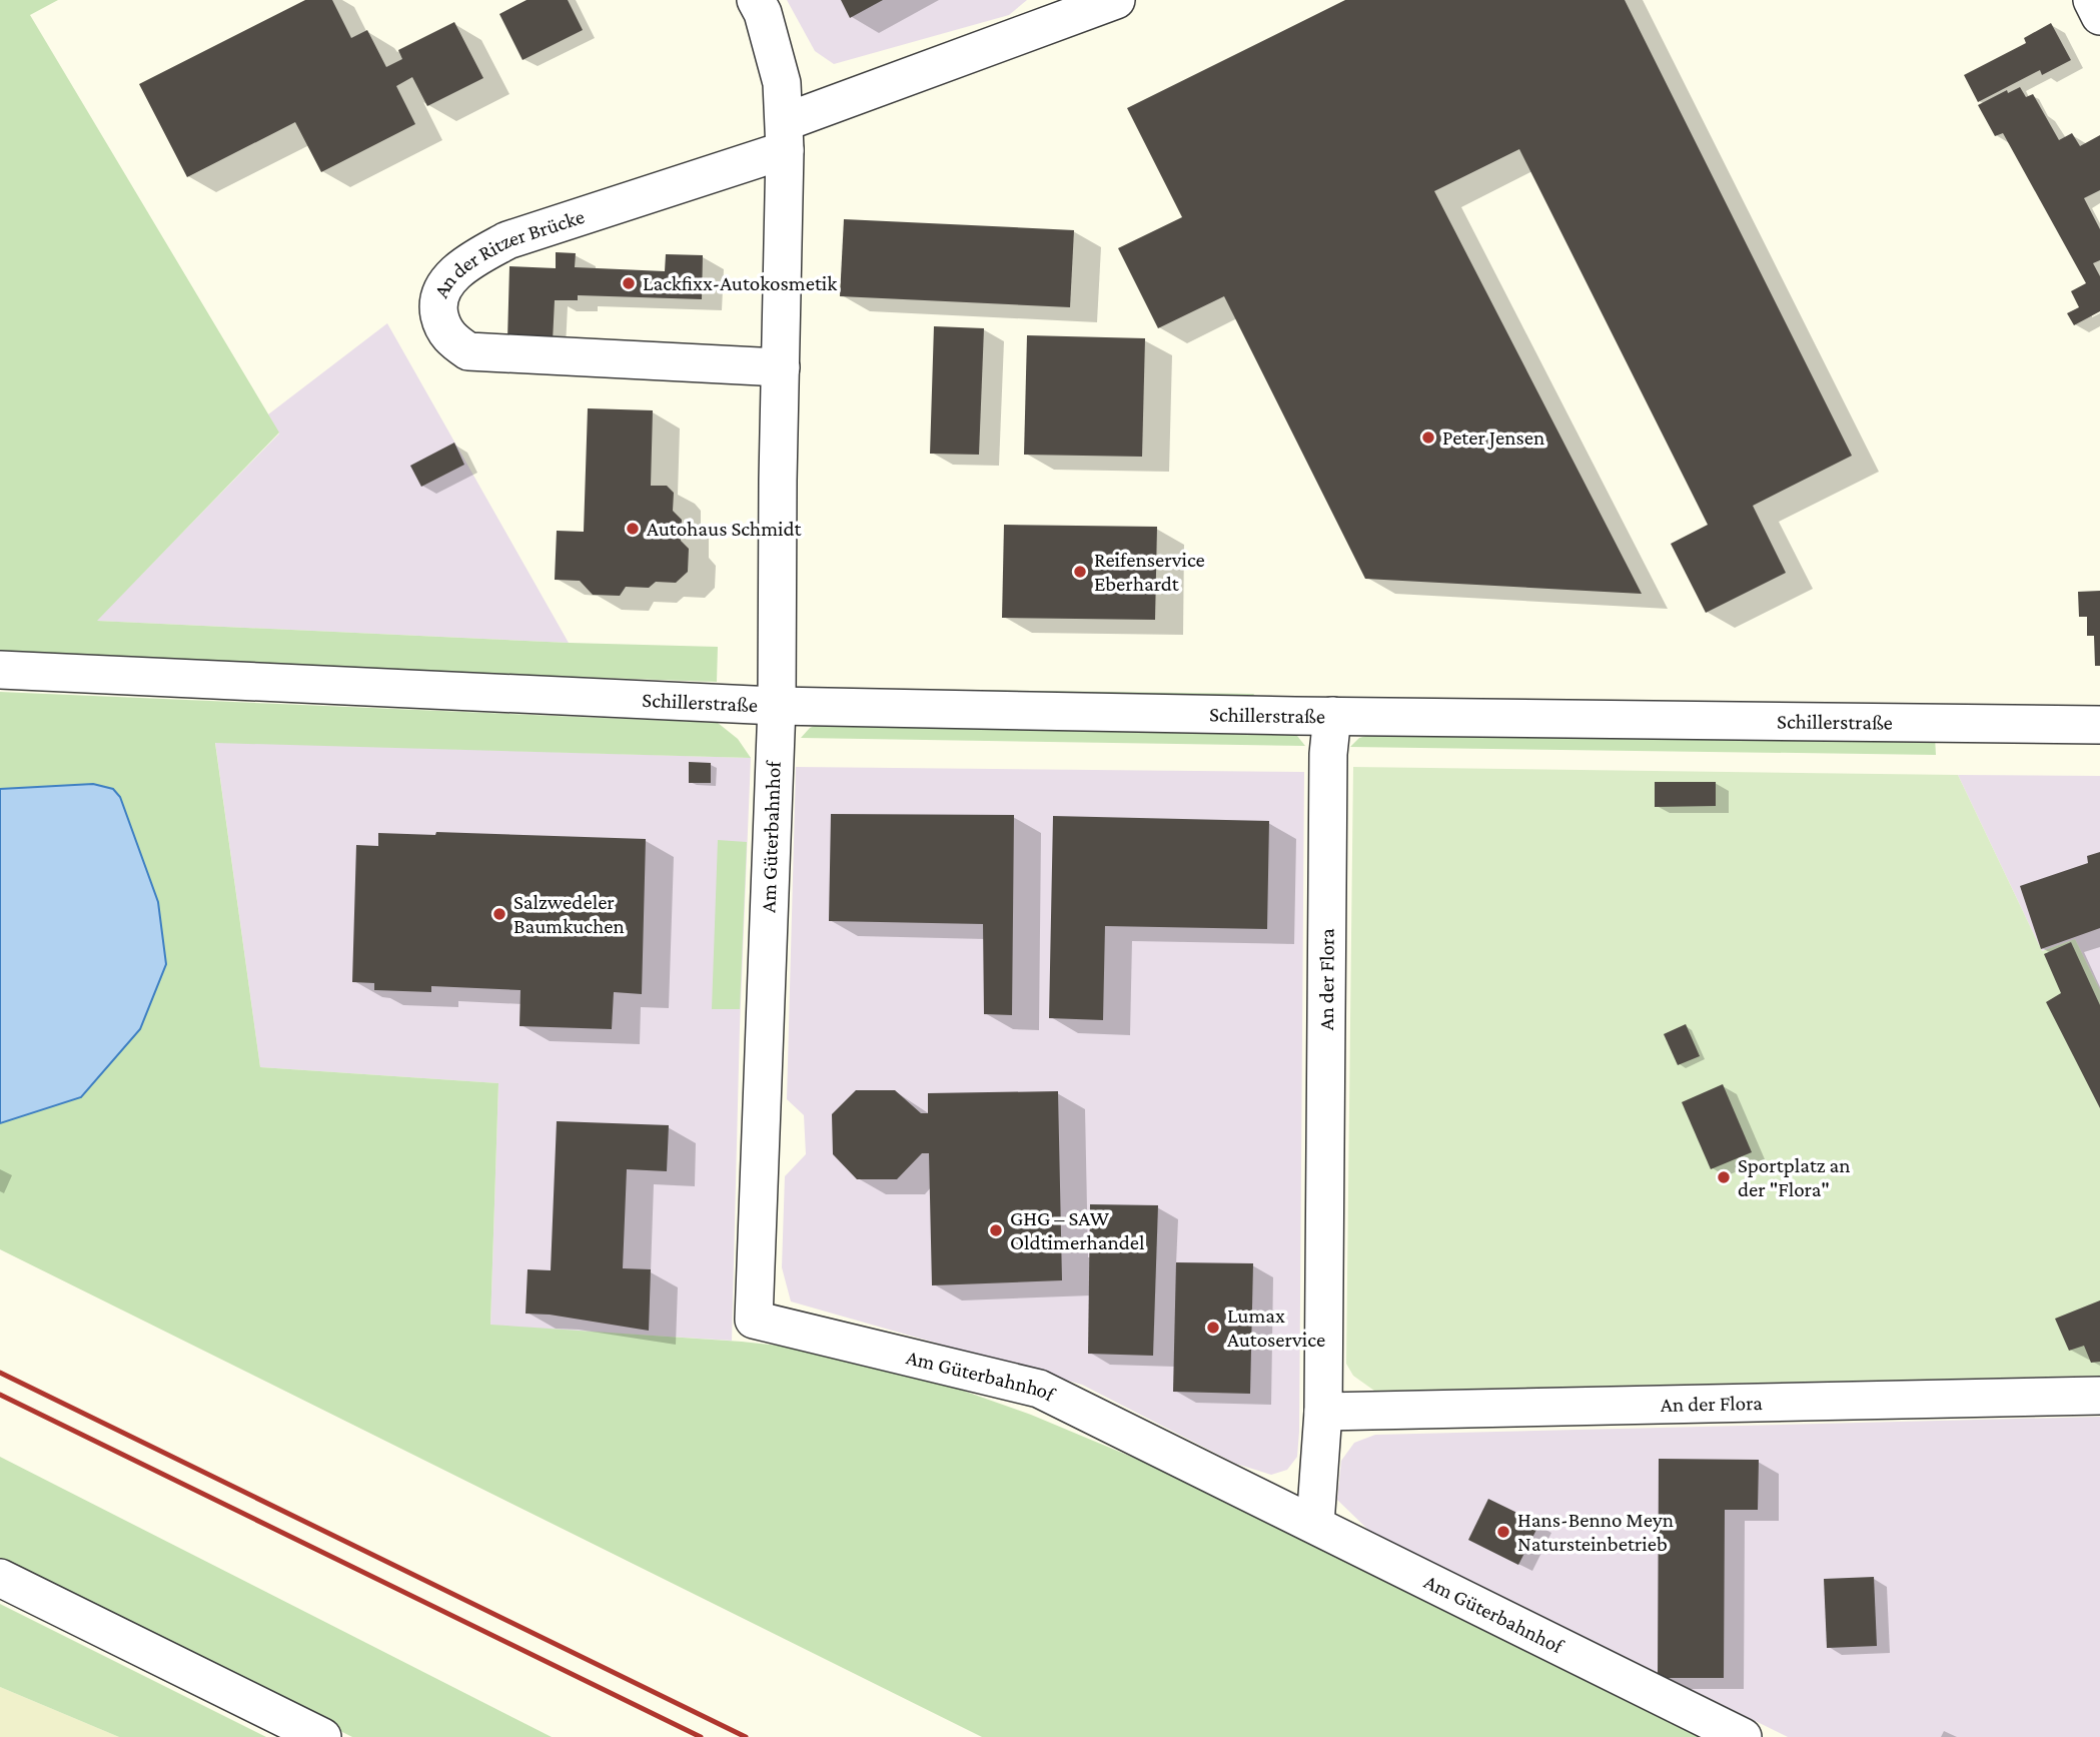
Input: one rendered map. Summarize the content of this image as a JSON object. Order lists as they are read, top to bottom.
{
  "streets": {
    "street": [
      "An der Ritzer Brücke",
      "Schillerstraße",
      "Am Güterbahnhof",
      "An der Flora"
    ]
  },
  "crossings": [
    ["Schillerstraße", "Am Güterbahnhof"],
    ["Schillerstraße", "An der Flora"],
    ["Am Güterbahnhof", "An der Flora"]
  ],
  "places": [
    "Lackfixx-Autokosmetik",
    "Peter Jensen",
    "Autohaus Schmidt",
    "Reifenservice Eberhardt",
    "Salzwedeler Baumkuchen",
    "Sportplatz an der \"Flora\"",
    "GHG – SAW Oldtimerhandel",
    "Lumax Autoservice",
    "Hans-Benno Meyn Natursteinbetrieb"
  ]
}
